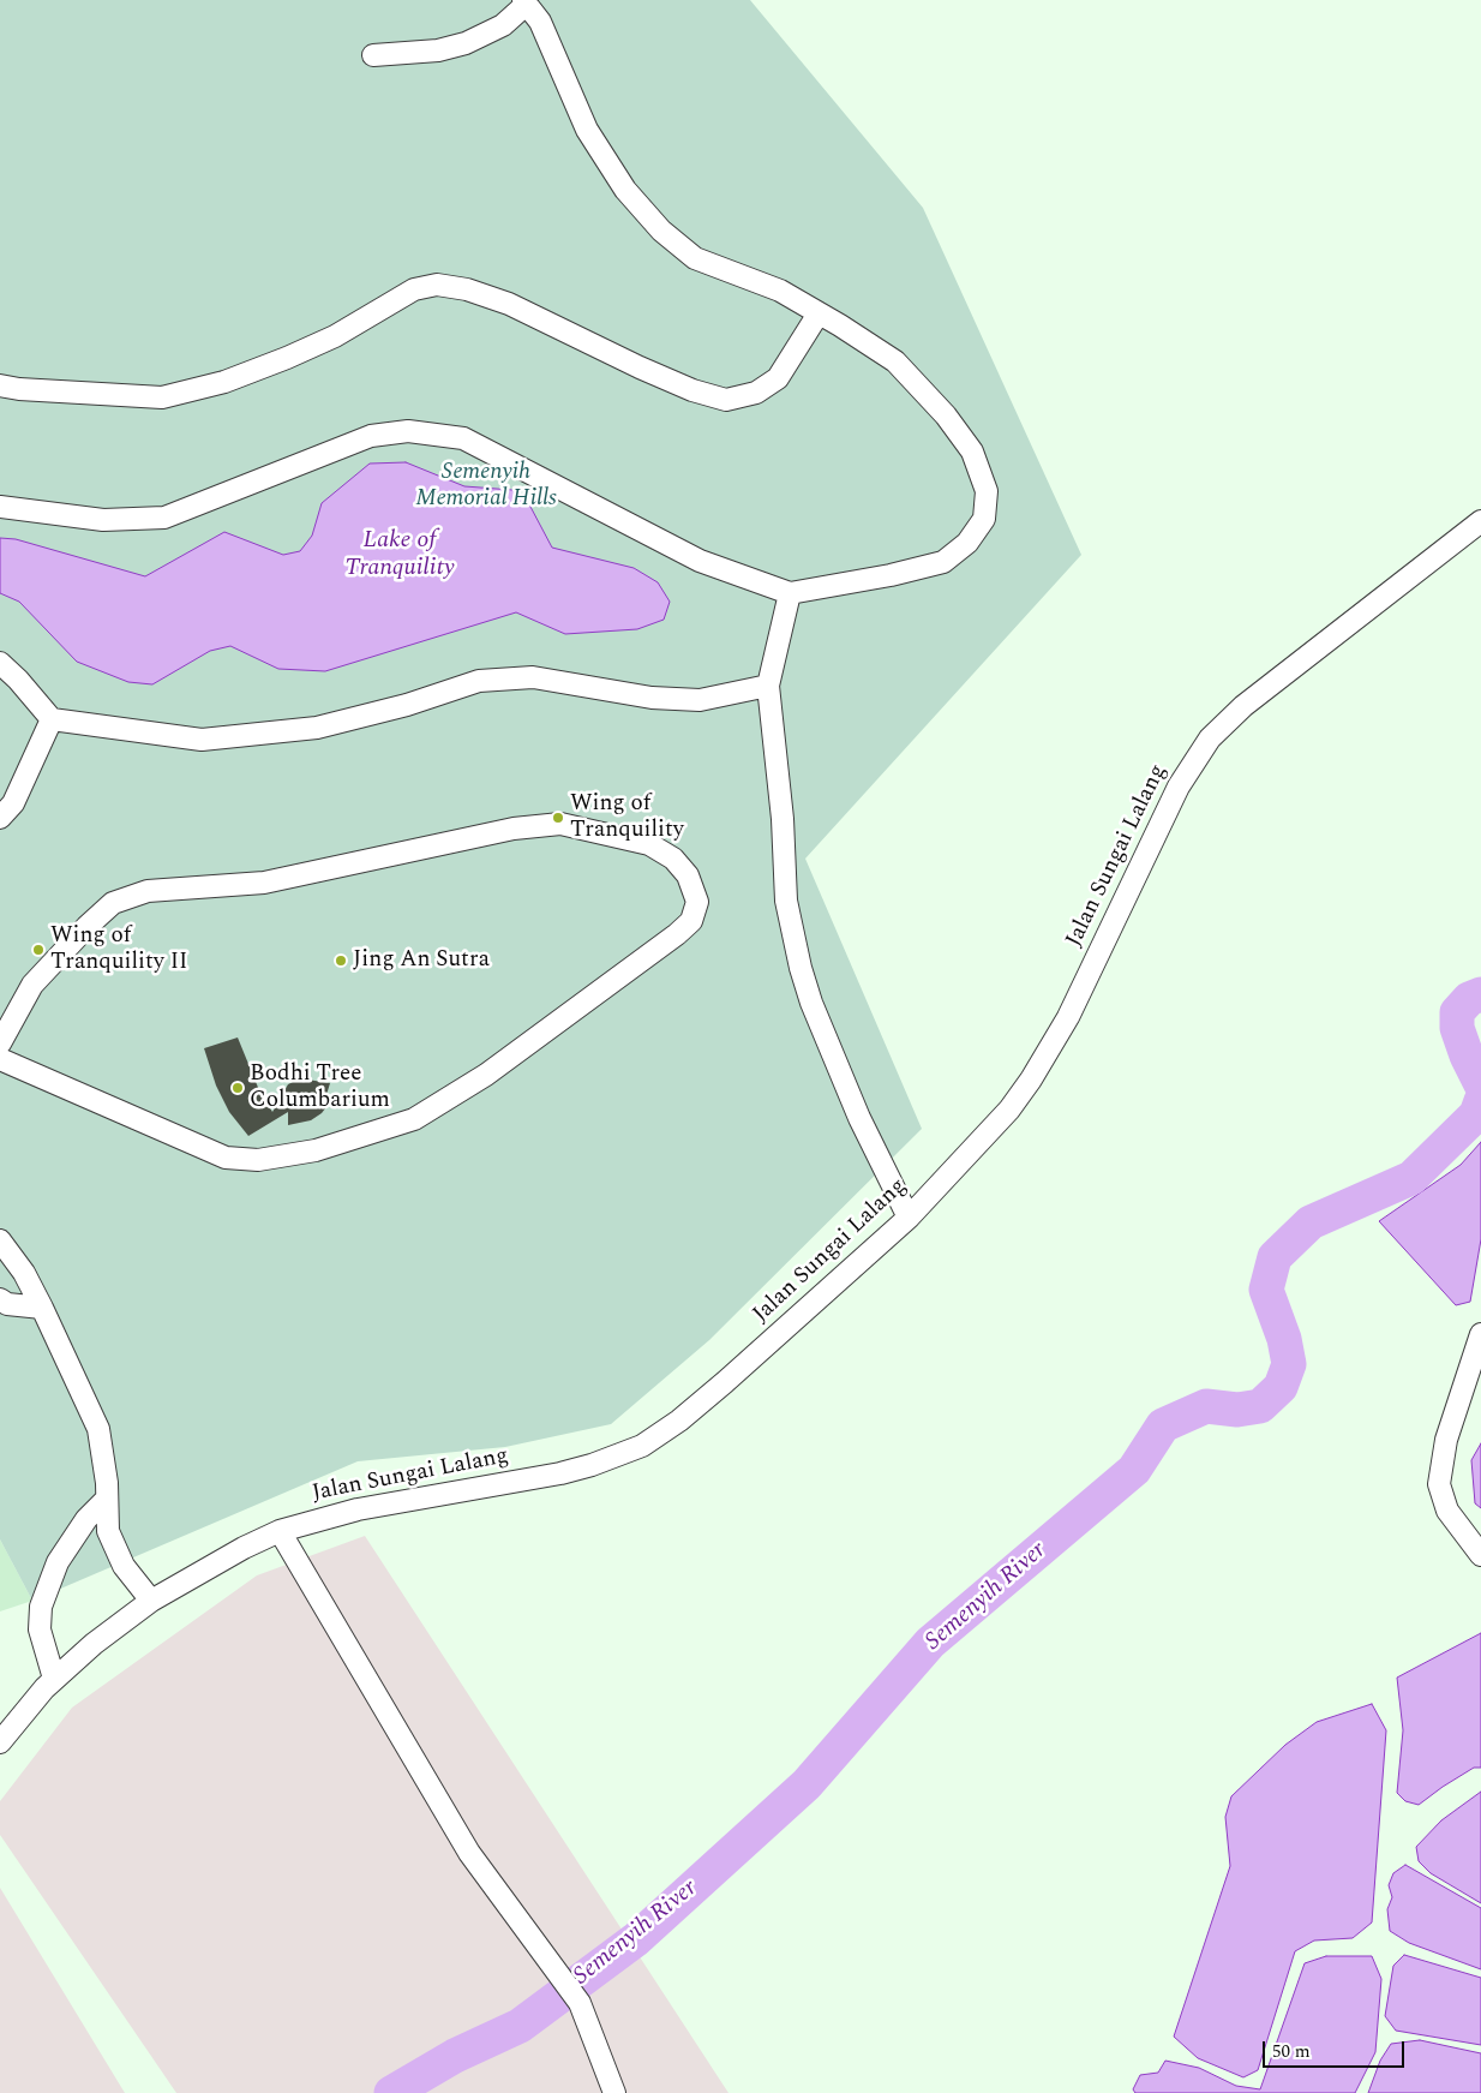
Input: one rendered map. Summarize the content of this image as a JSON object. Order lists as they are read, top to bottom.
{
  "streets": {
    "street": ["Jalan Sungai Lalang"]
  },
  "water": ["Lake of Tranquility", "Semenyih River"],
  "parks": ["Semenyih Memorial Hills"],
  "places": [
    "Wing of Tranquility",
    "Wing of Tranquility II",
    "Jing An Sutra",
    "Bodhi Tree Columbarium"
  ],
  "scale_bar": "50 m"
}
